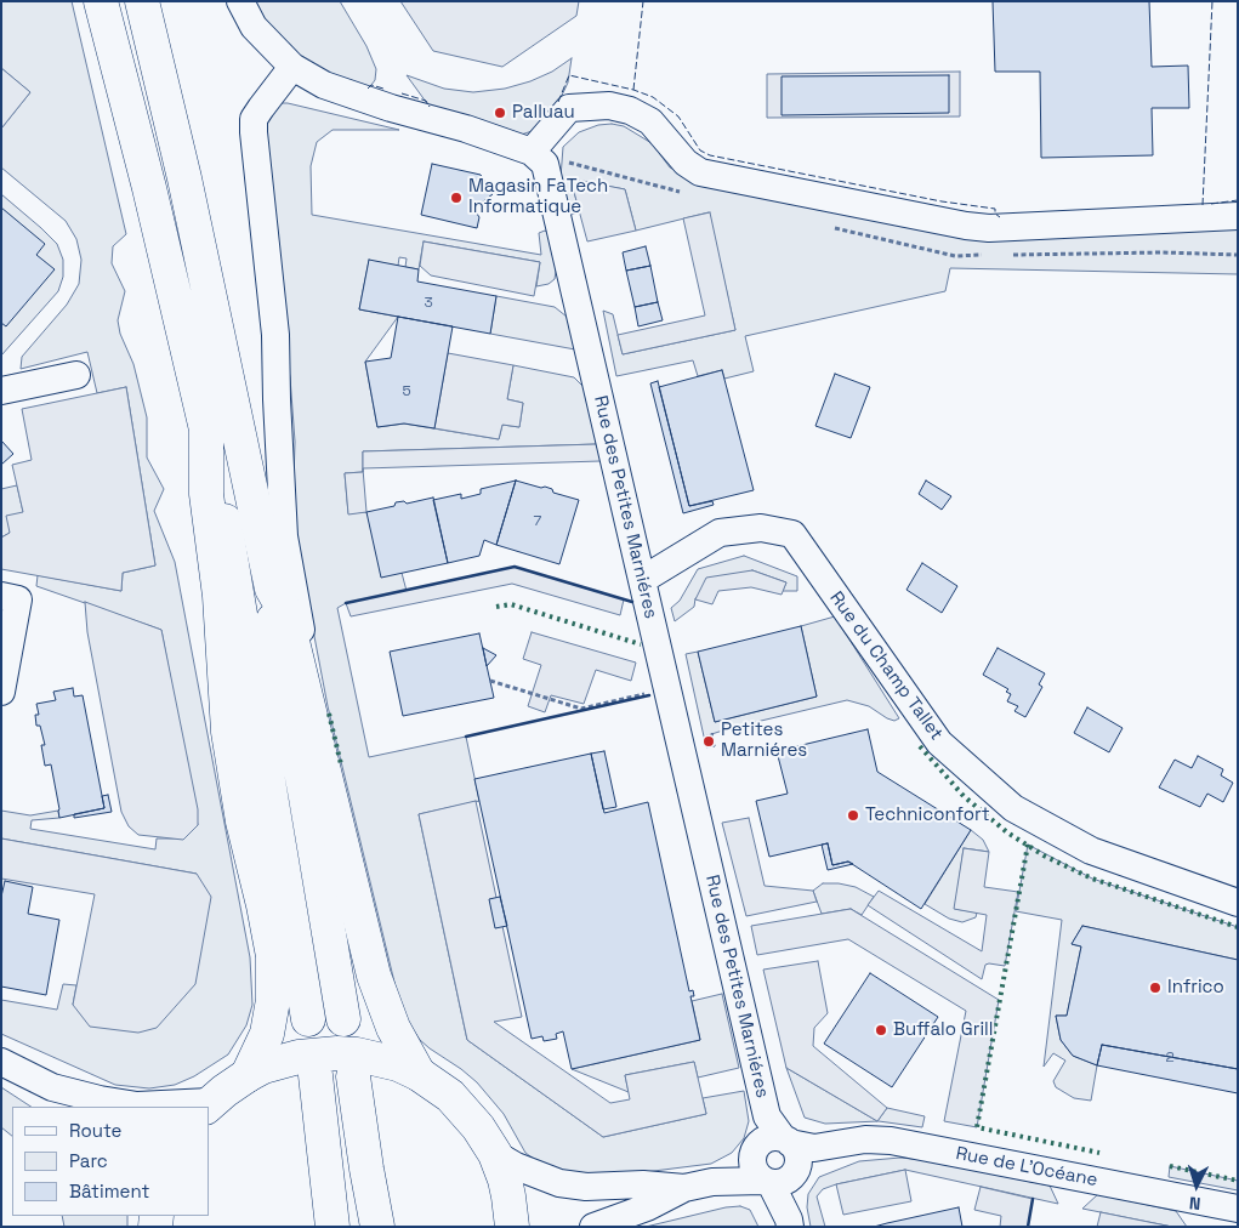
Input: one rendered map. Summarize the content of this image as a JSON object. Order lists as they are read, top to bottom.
{
  "streets": {
    "street": ["Rue des Petites Marniéres", "Rue du Champ Tallet", "Rue de L'Océane"]
  },
  "crossings": [
    ["Rue des Petites Marniéres", "Rue du Champ Tallet"],
    ["Rue des Petites Marniéres", "Rue de L'Océane"]
  ],
  "places": [
    "Palluau",
    "Magasin FaTech Informatique",
    "Petites Marniéres",
    "Techniconfort",
    "Infrico",
    "Buffalo Grill"
  ],
  "house_numbers": [
    "3",
    "5",
    "7",
    "2"
  ],
  "legend": ["Route", "Parc", "Bâtiment"],
  "north": "bottom"
}
